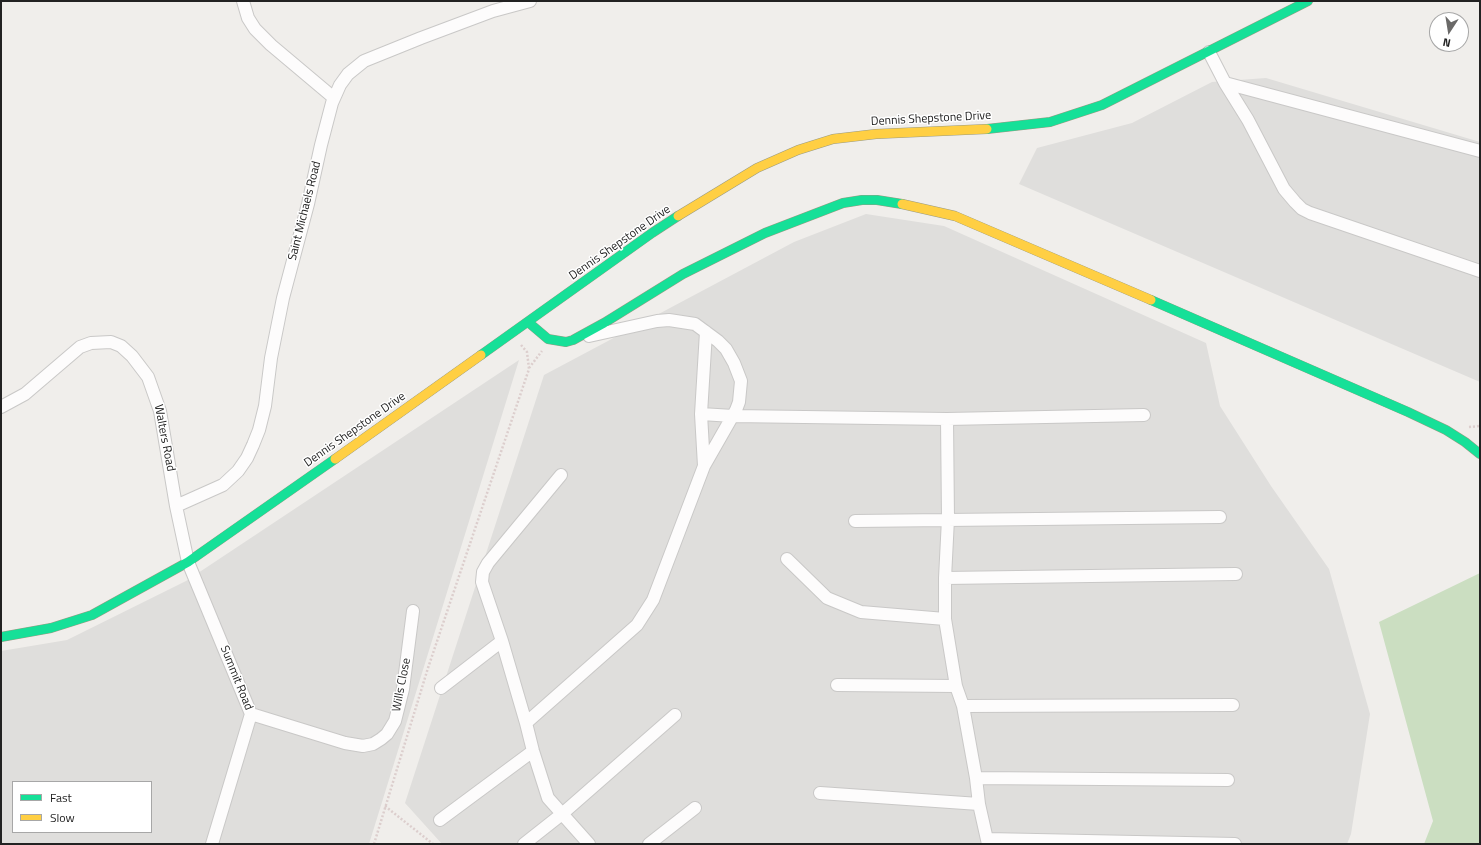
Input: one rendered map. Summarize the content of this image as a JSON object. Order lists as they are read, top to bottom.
{
  "streets": {
    "street": [
      "Dennis Shepstone Drive",
      "Saint Michaels Road",
      "Walters Road",
      "Summit Road",
      "Wills Close"
    ]
  },
  "crossings": [
    ["Dennis Shepstone Drive", "Walters Road"],
    ["Dennis Shepstone Drive", "Summit Road"],
    ["Saint Michaels Road", "Walters Road"],
    ["Walters Road", "Summit Road"],
    ["Summit Road", "Wills Close"]
  ],
  "legend": ["Fast", "Slow"],
  "north": "bottom"
}
